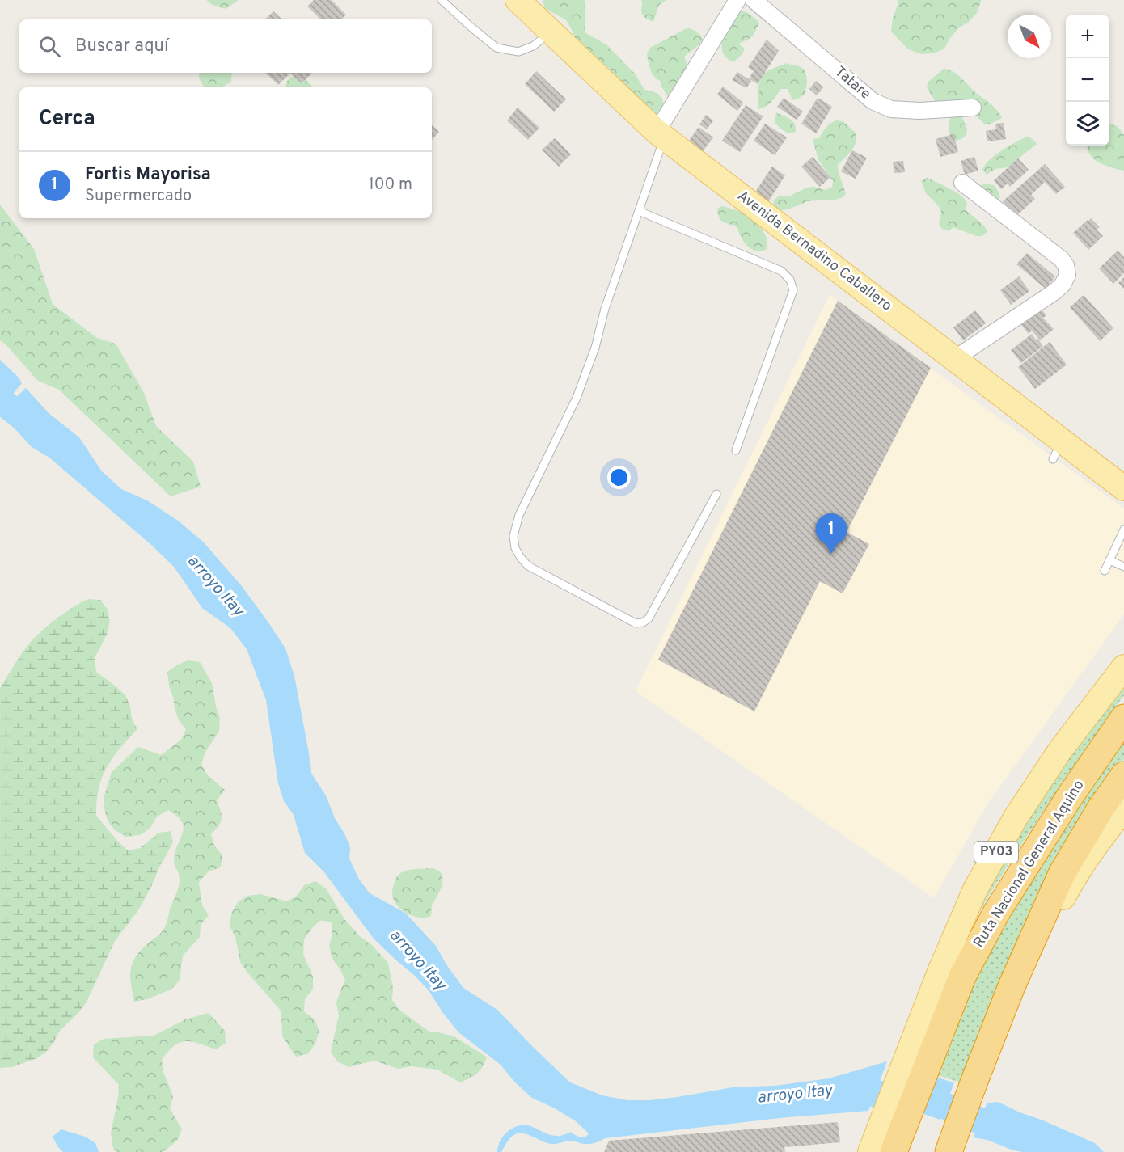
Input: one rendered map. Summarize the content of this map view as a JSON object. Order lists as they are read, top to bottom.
{
  "streets": {
    "highway": ["PY03", "Ruta Nacional General Aquino"],
    "main road": ["Avenida Bernadino Caballero"],
    "street": ["Tatare"]
  },
  "crossings": [
    ["PY03", "Ruta Nacional General Aquino"]
  ],
  "water": ["arroyo Itay"],
  "north": "bottom right",
  "page": {
    "map_buttons": ["+", "−"],
    "search": "Buscar aquí",
    "heading": "Cerca",
    "list": [
      {
        "mark": "1",
        "name": "Fortis Mayorisa",
        "note": "Supermercado",
        "value": "100 m"
      }
    ],
    "pins": "1"
  }
}
